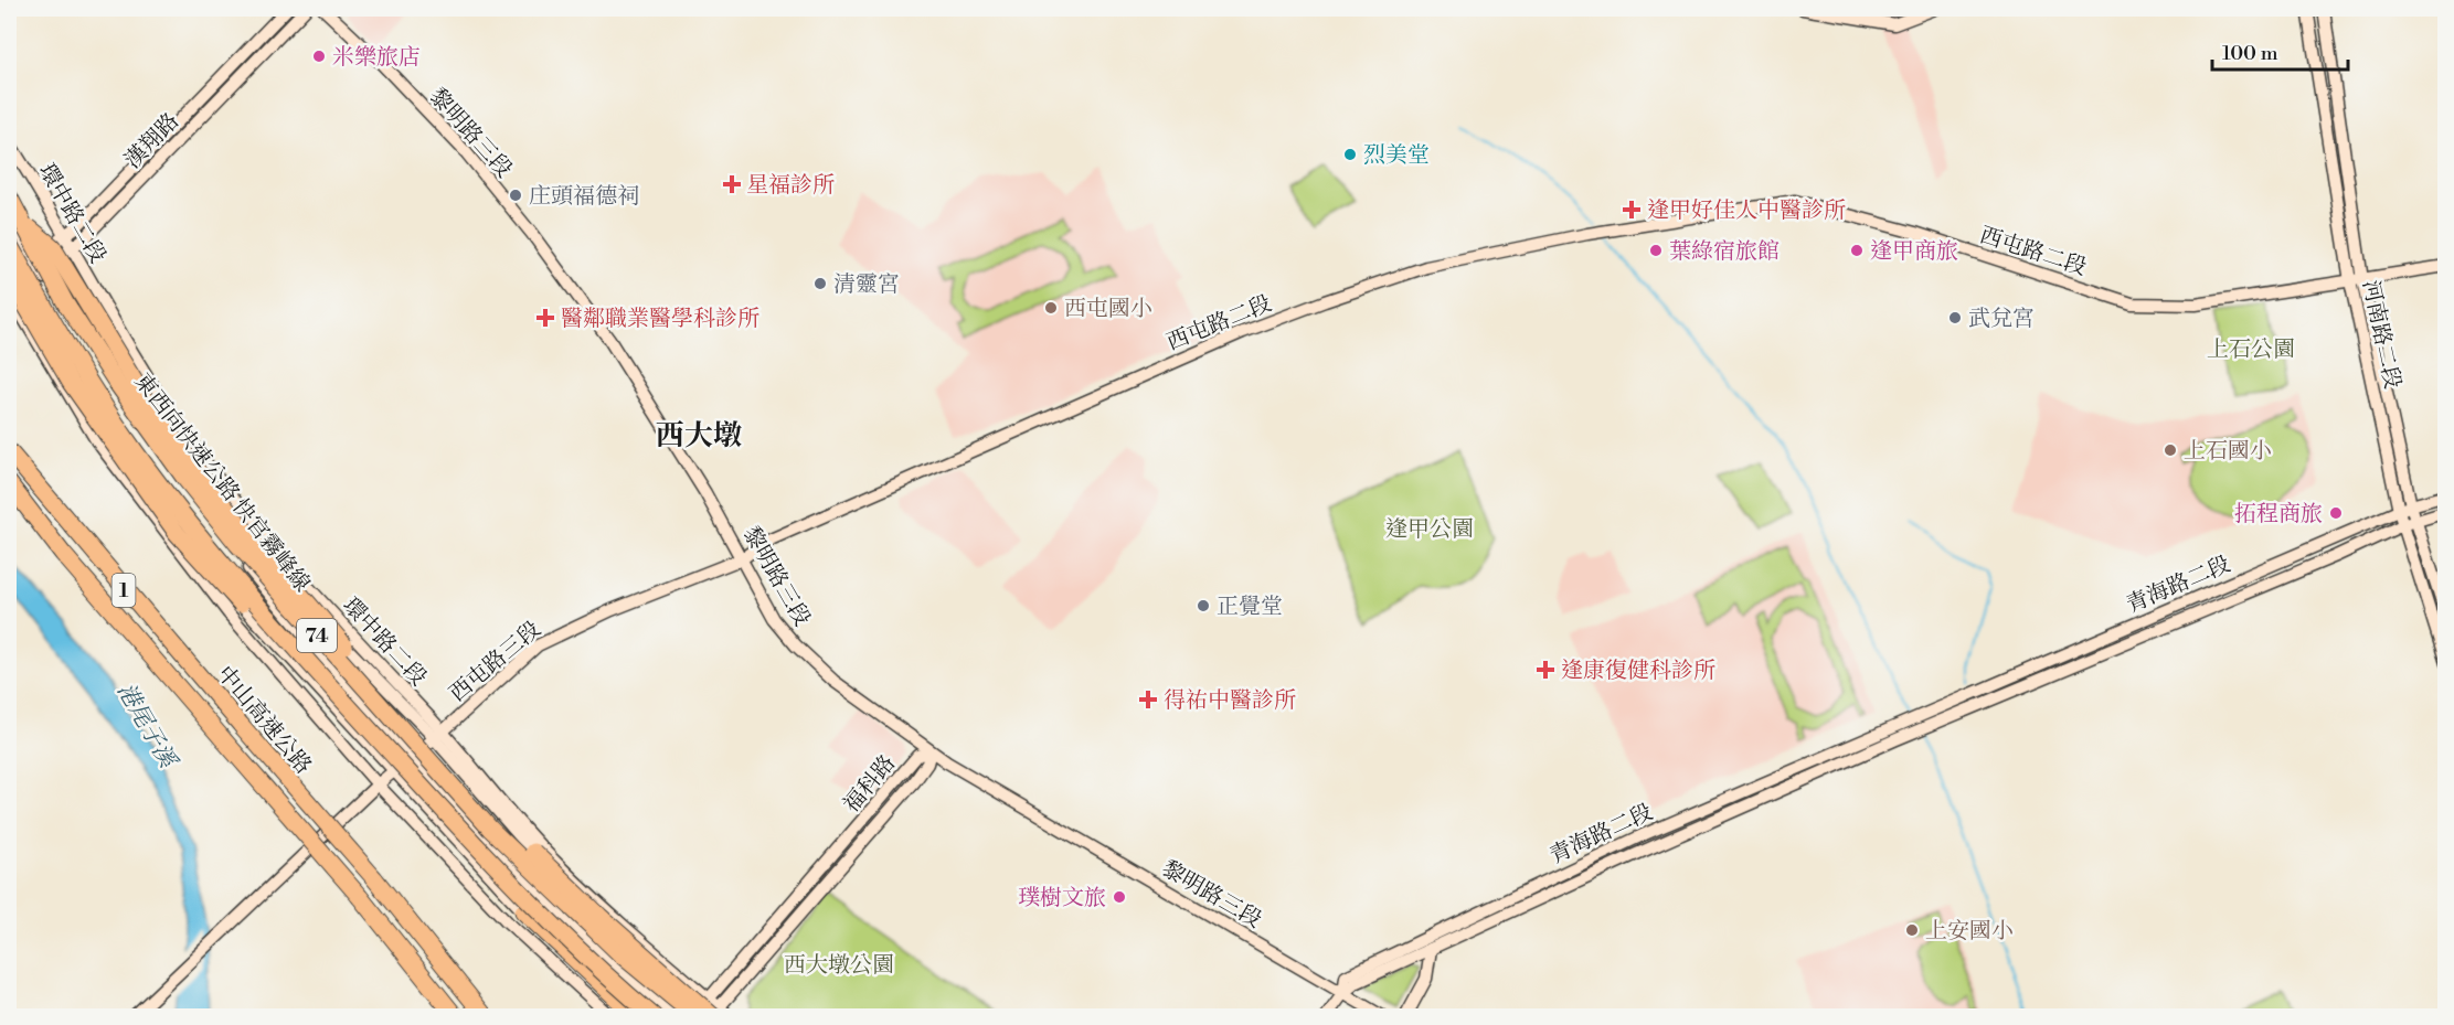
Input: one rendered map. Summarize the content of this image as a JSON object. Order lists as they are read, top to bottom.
{
  "streets": {
    "highway": [
      "東西向快速公路 快官霧峰線",
      "1",
      "74",
      "中山高速公路"
    ],
    "street": [
      "黎明路三段",
      "漢翔路",
      "環中路二段",
      "西屯路二段",
      "河南路二段",
      "青海路二段",
      "西屯路三段",
      "福科路"
    ]
  },
  "crossings": [
    ["黎明路三段", "青海路二段"],
    ["黎明路三段", "西屯路三段"],
    ["黎明路三段", "福科路"],
    ["漢翔路", "環中路二段"],
    ["漢翔路", "74"],
    ["環中路二段", "西屯路三段"],
    ["環中路二段", "福科路"],
    ["西屯路二段", "河南路二段"],
    ["西屯路二段", "西屯路三段"],
    ["河南路二段", "青海路二段"],
    ["東西向快速公路 快官霧峰線", "福科路"]
  ],
  "districts": ["西大墩"],
  "water": ["港尾子溪"],
  "parks": ["上石公園", "逢甲公園", "西大墩公園"],
  "places": {
    "other": [
      "米樂旅店",
      "烈美堂",
      "庄頭福德祠",
      "葉綠宿旅館",
      "逢甲商旅",
      "清靈宮",
      "西屯國小",
      "武兌宮",
      "上石國小",
      "拓程商旅",
      "正覺堂",
      "璞樹文旅",
      "上安國小"
    ],
    "health": [
      "星福診所",
      "逢甲好佳人中醫診所",
      "醫鄰職業醫學科診所",
      "逢康復健科診所",
      "得祐中醫診所"
    ]
  },
  "scale_bar": "100 m"
}
